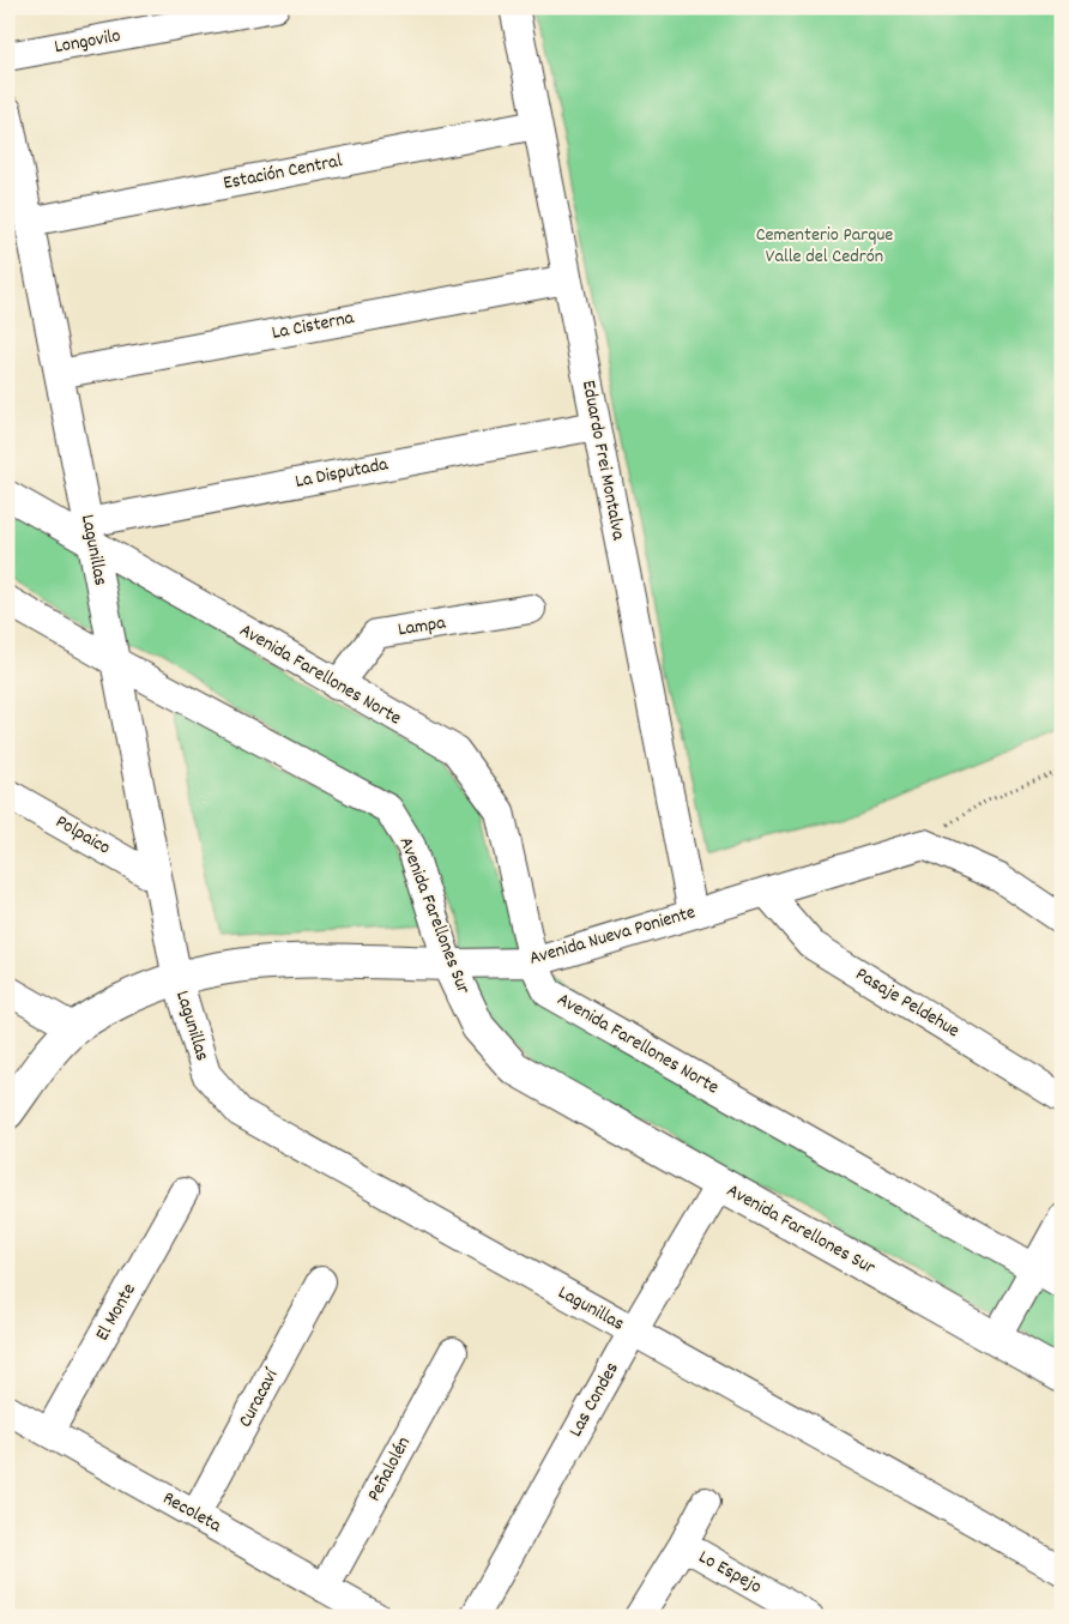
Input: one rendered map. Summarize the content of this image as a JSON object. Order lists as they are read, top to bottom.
{
  "streets": {
    "street": [
      "Longovilo",
      "Estación Central",
      "La Cisterna",
      "Eduardo Frei Montalva",
      "La Disputada",
      "Lagunillas",
      "Lampa",
      "Avenida Farellones Norte",
      "Polpaico",
      "Avenida Farellones Sur",
      "Avenida Nueva Poniente",
      "Pasaje Peldehue",
      "El Monte",
      "Curacaví",
      "Las Condes",
      "Peñalolén",
      "Recoleta",
      "Lo Espejo"
    ]
  },
  "crossings": [
    ["Estación Central", "Eduardo Frei Montalva"],
    ["Estación Central", "Lagunillas"],
    ["La Cisterna", "Eduardo Frei Montalva"],
    ["La Cisterna", "Lagunillas"],
    ["Eduardo Frei Montalva", "La Disputada"],
    ["Eduardo Frei Montalva", "Avenida Nueva Poniente"],
    ["La Disputada", "Lagunillas"],
    ["La Disputada", "Avenida Farellones Norte"],
    ["Lagunillas", "Avenida Farellones Norte"],
    ["Lagunillas", "Polpaico"],
    ["Lagunillas", "Avenida Farellones Sur"],
    ["Lagunillas", "Avenida Nueva Poniente"],
    ["Lagunillas", "Las Condes"],
    ["Lampa", "Avenida Farellones Norte"],
    ["Avenida Farellones Norte", "Avenida Nueva Poniente"],
    ["Avenida Farellones Sur", "Avenida Nueva Poniente"],
    ["Avenida Farellones Sur", "Las Condes"],
    ["Avenida Nueva Poniente", "Pasaje Peldehue"],
    ["El Monte", "Recoleta"],
    ["Curacaví", "Recoleta"],
    ["Peñalolén", "Recoleta"]
  ],
  "parks": ["Cementerio Parque Valle del Cedrón"]
}
